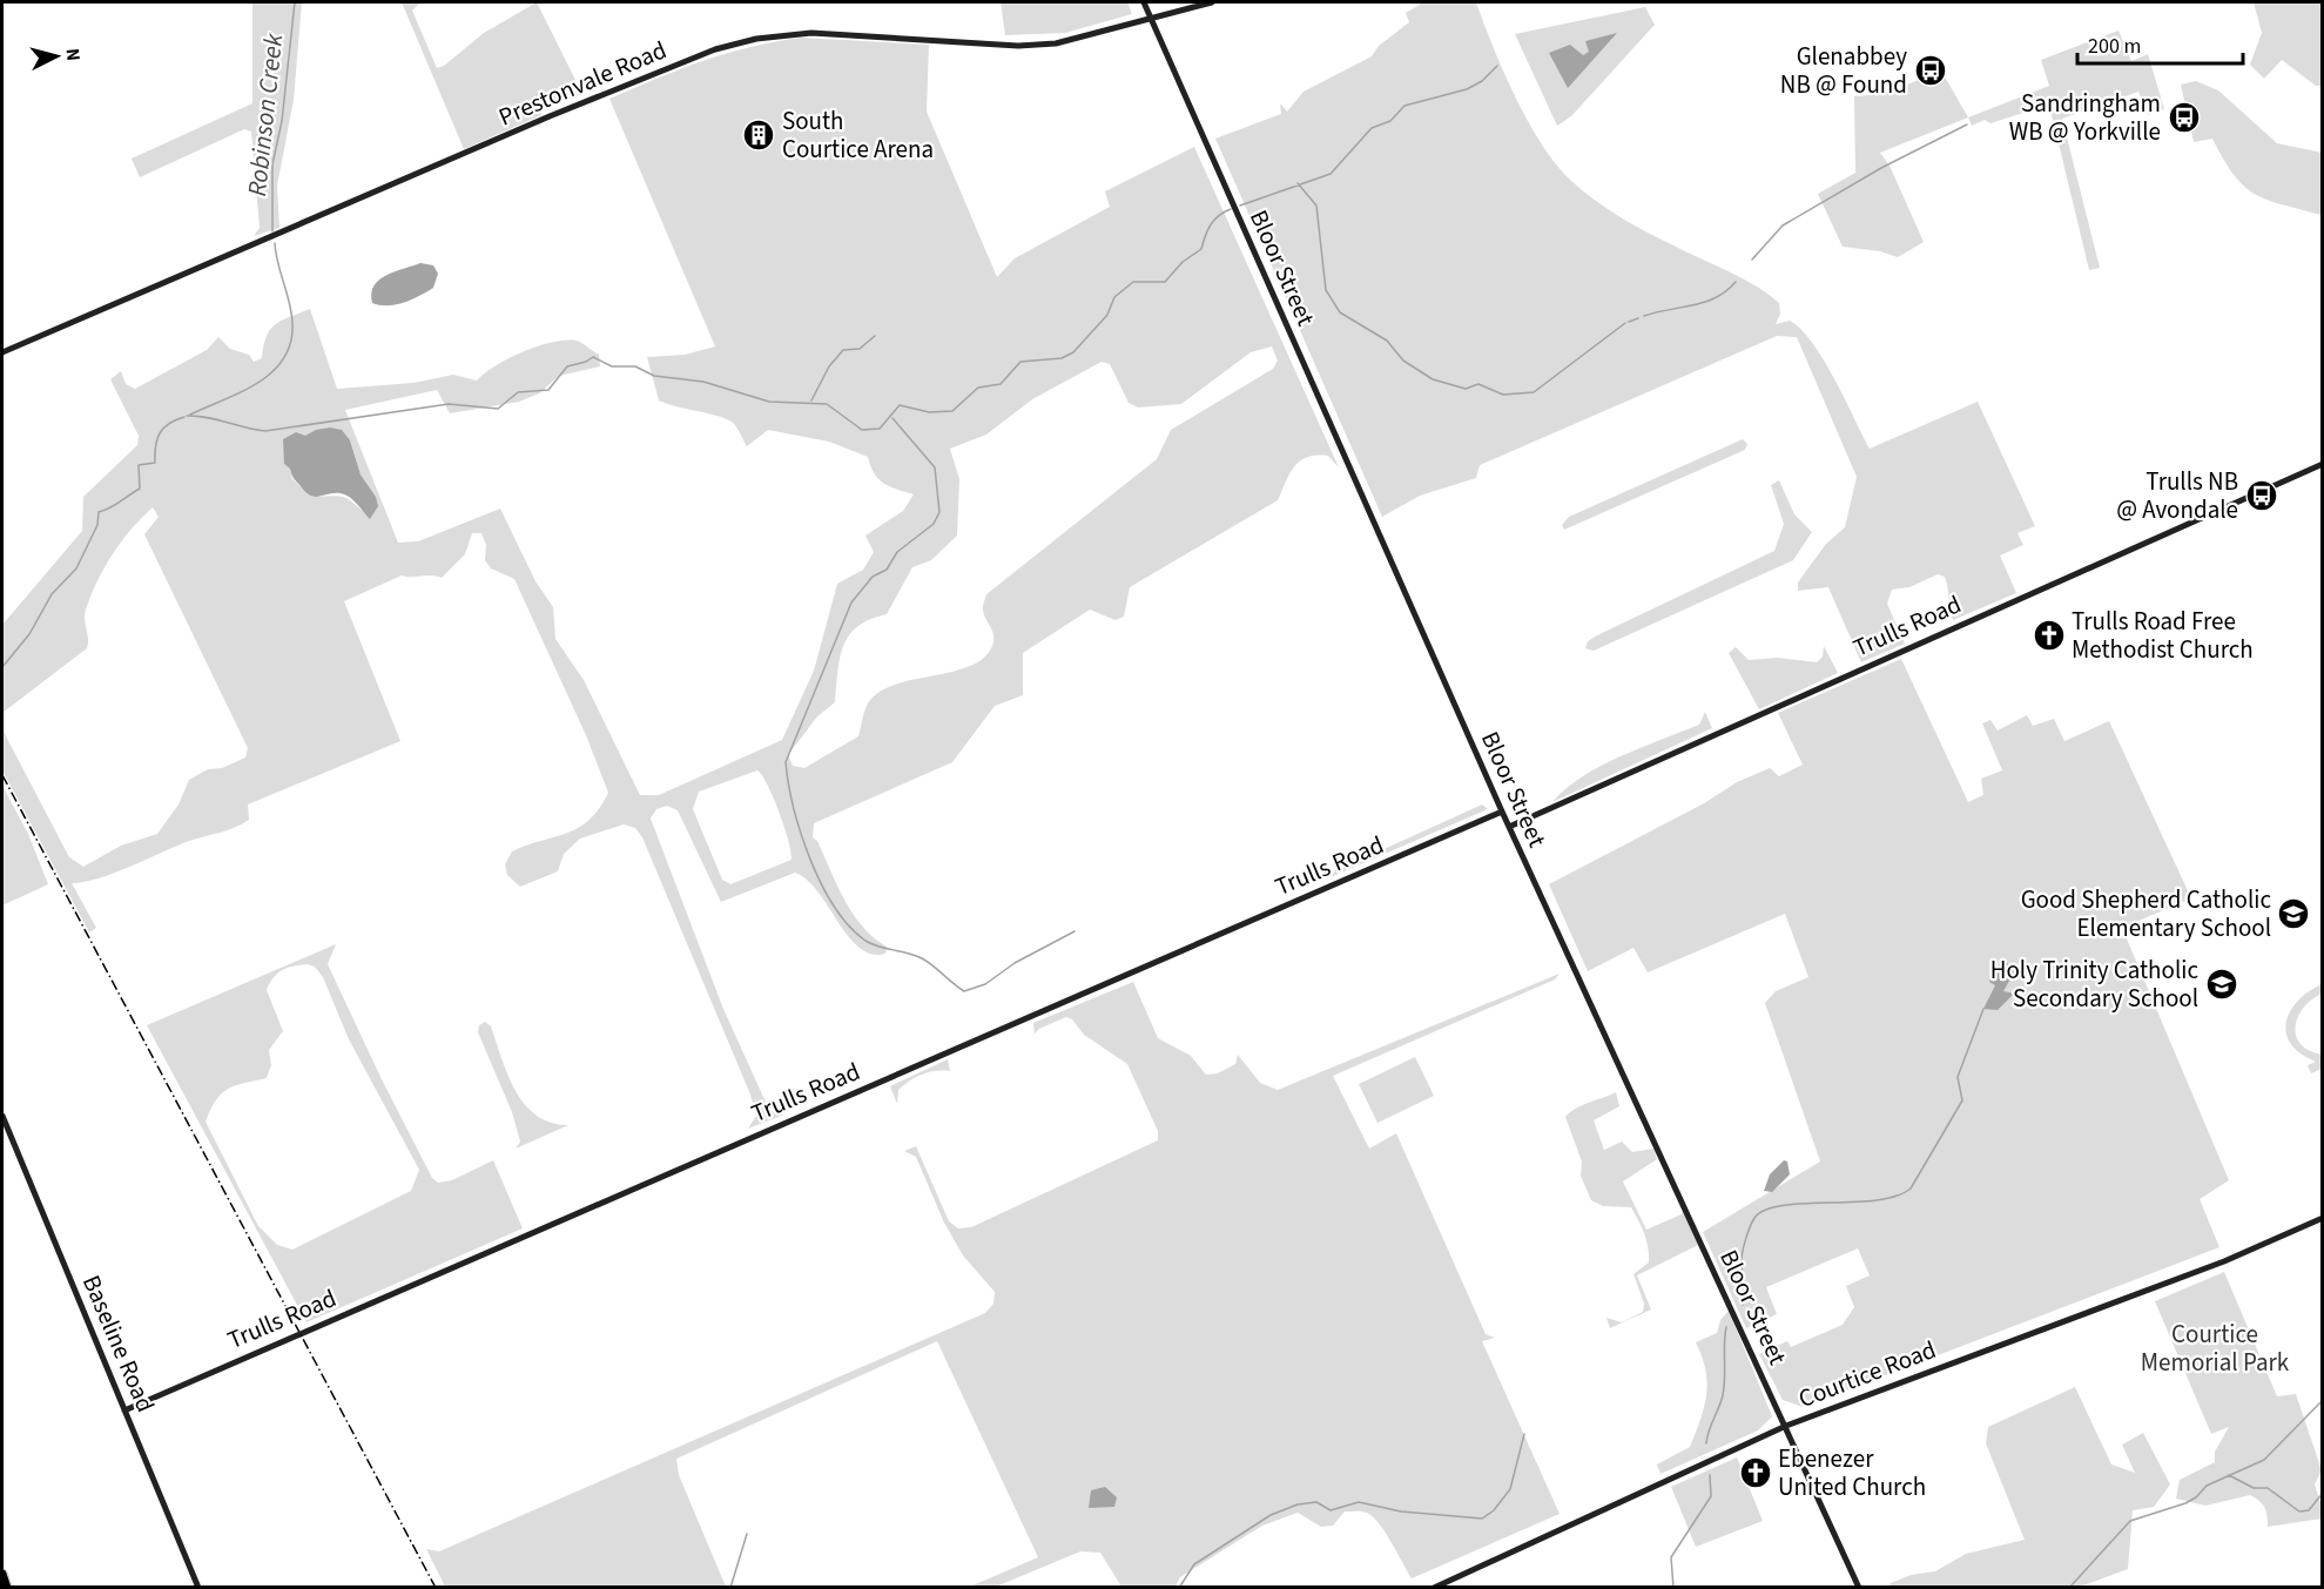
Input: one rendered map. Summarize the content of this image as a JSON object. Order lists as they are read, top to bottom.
{
  "streets": {
    "street": [
      "Prestonvale Road",
      "Bloor Street",
      "Trulls Road",
      "Baseline Road",
      "Courtice Road"
    ]
  },
  "crossings": [
    ["Prestonvale Road", "Bloor Street"],
    ["Bloor Street", "Trulls Road"],
    ["Bloor Street", "Courtice Road"],
    ["Trulls Road", "Baseline Road"]
  ],
  "water": ["Robinson Creek"],
  "parks": ["Courtice Memorial Park"],
  "places": {
    "bus stop": ["Glenabbey NB @ Found", "Sandringham WB @ Yorkville", "Trulls NB @ Avondale"],
    "building": ["South Courtice Arena"],
    "church": ["Trulls Road Free Methodist Church", "Ebenezer United Church"],
    "school or university": ["Good Shepherd Catholic Elementary School", "Holy Trinity Catholic Secondary School"]
  },
  "scale_bar": "200 m",
  "north": "right"
}
